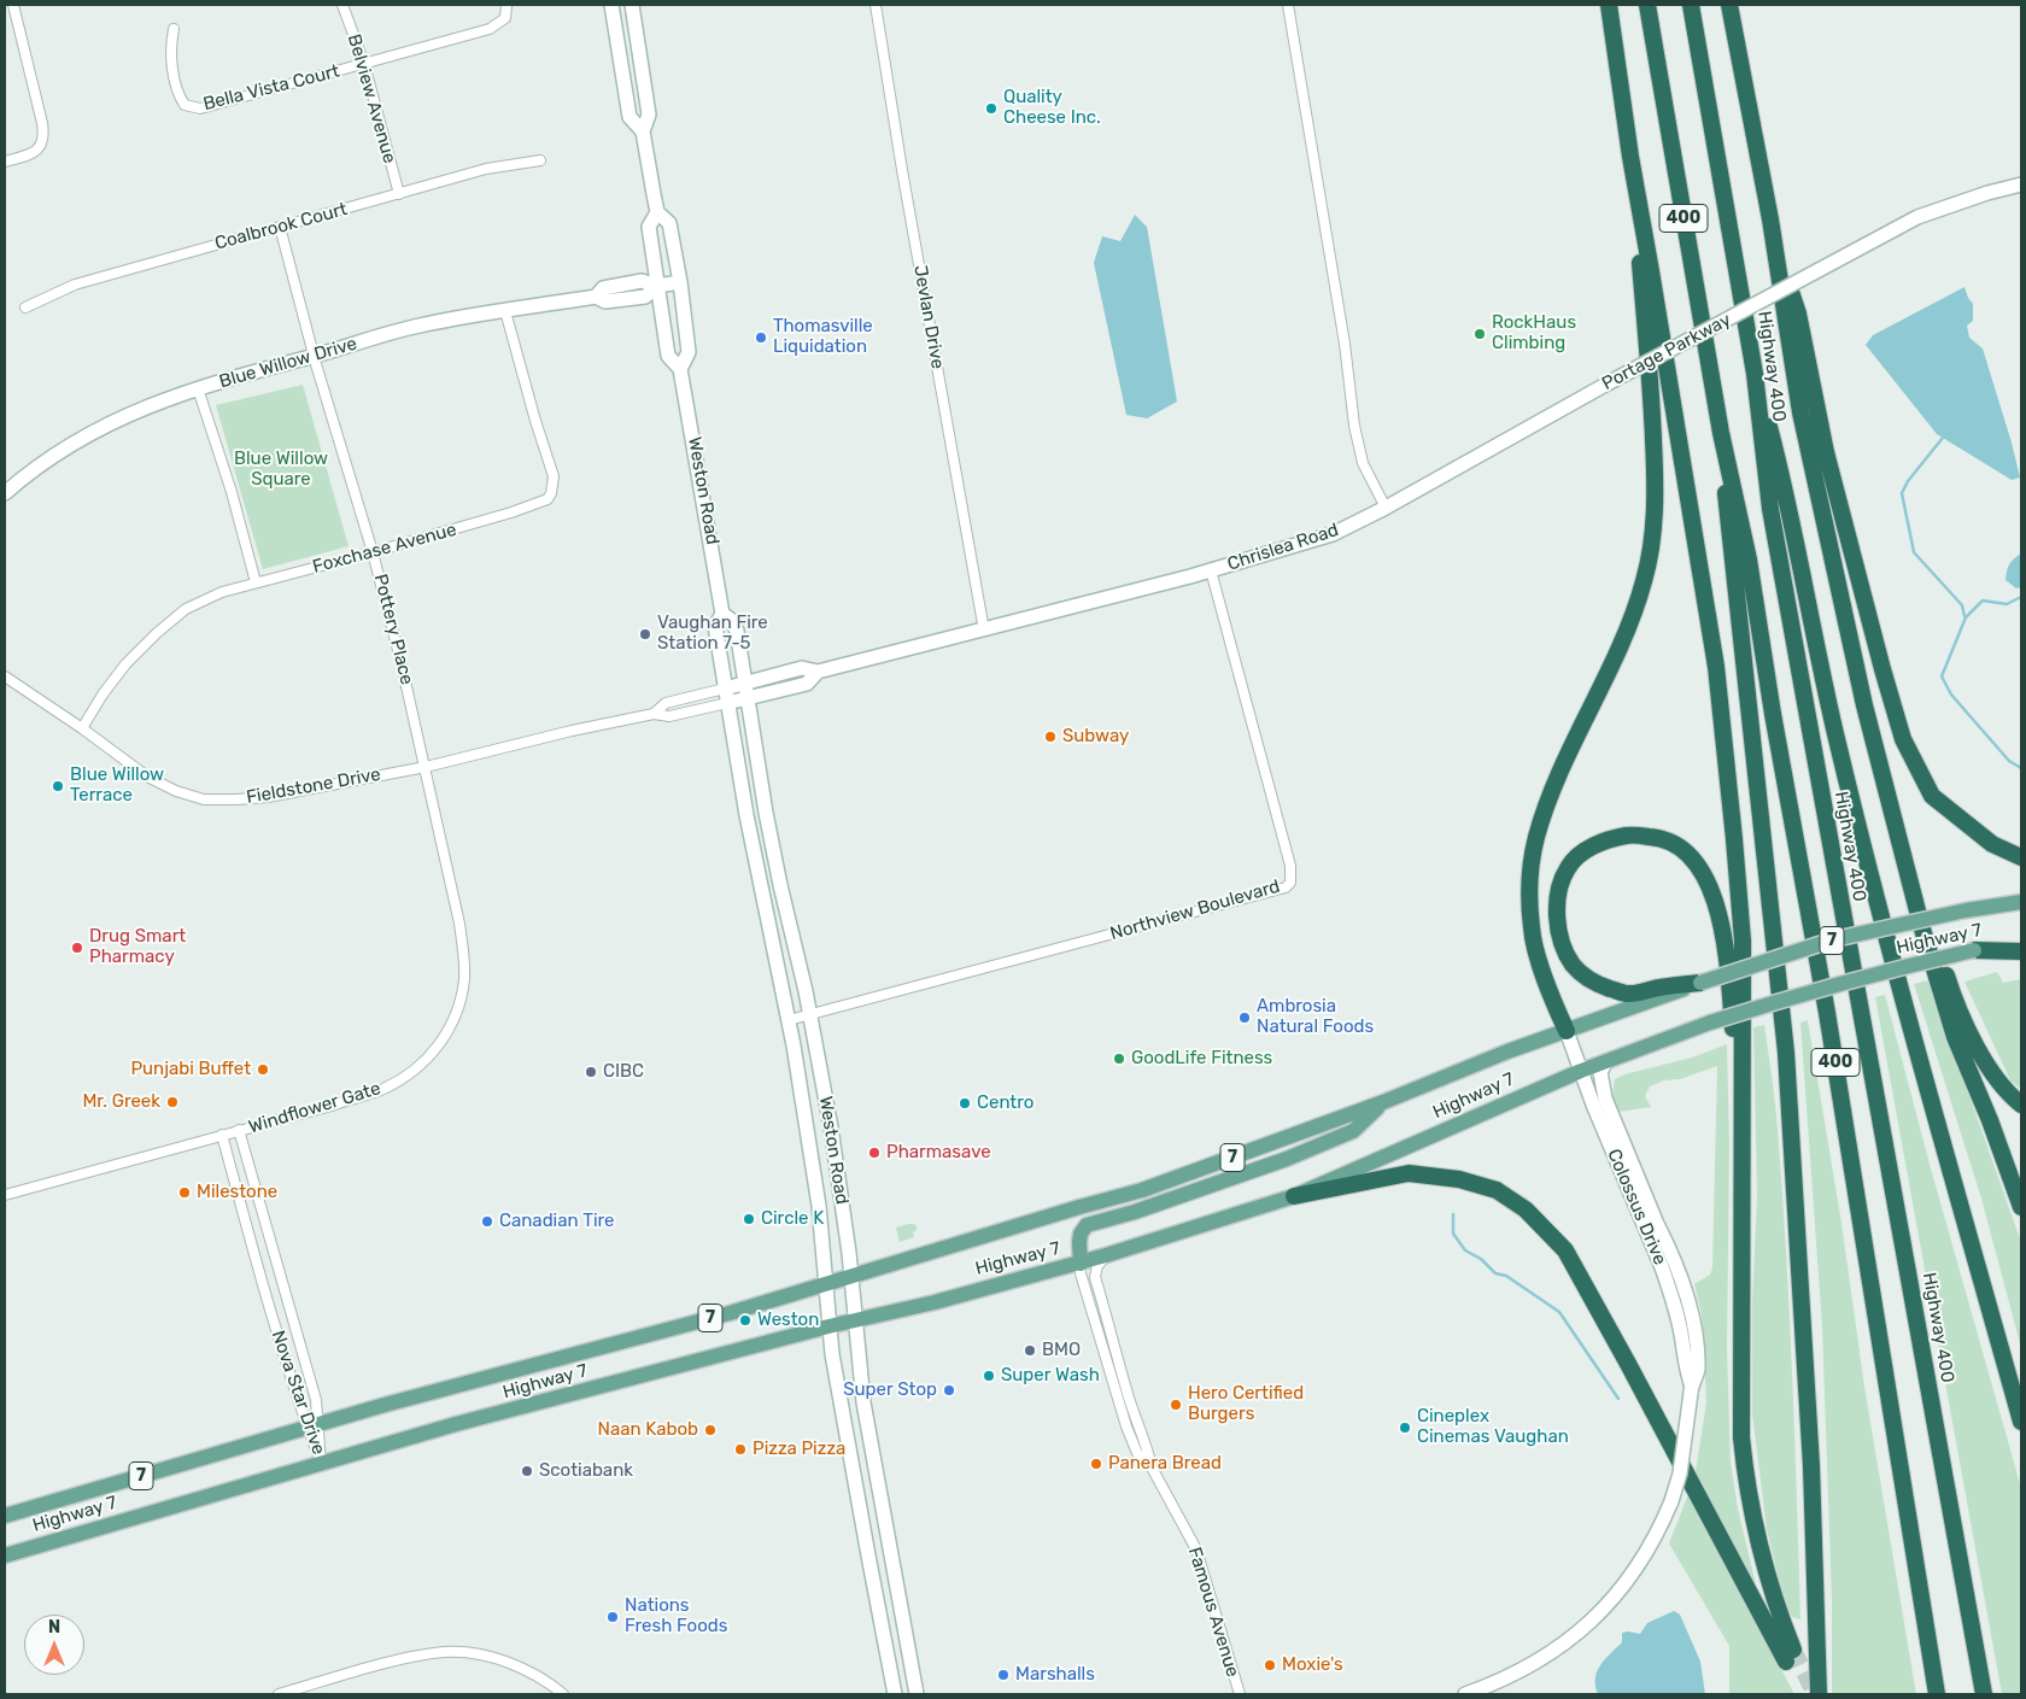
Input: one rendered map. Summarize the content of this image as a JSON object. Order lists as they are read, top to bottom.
{
  "streets": {
    "highway": ["400", "Highway 400"],
    "main road": [
      "Portage Parkway",
      "Blue Willow Drive",
      "Weston Road",
      "Chrislea Road",
      "Fieldstone Drive",
      "Highway 7",
      "7",
      "Colossus Drive"
    ],
    "street": [
      "Bella Vista Court",
      "Belview Avenue",
      "Coalbrook Court",
      "Jevlan Drive",
      "Foxchase Avenue",
      "Pottery Place",
      "Northview Boulevard",
      "Windflower Gate",
      "Nova Star Drive",
      "Famous Avenue"
    ]
  },
  "crossings": [
    ["Bella Vista Court", "Belview Avenue"],
    ["Belview Avenue", "Coalbrook Court"],
    ["Coalbrook Court", "Pottery Place"],
    ["Jevlan Drive", "Chrislea Road"],
    ["Portage Parkway", "Chrislea Road"],
    ["Blue Willow Drive", "Weston Road"],
    ["Blue Willow Drive", "Foxchase Avenue"],
    ["Blue Willow Drive", "Pottery Place"],
    ["Weston Road", "Chrislea Road"],
    ["Weston Road", "Fieldstone Drive"],
    ["Weston Road", "Northview Boulevard"],
    ["Weston Road", "Highway 7"],
    ["Chrislea Road", "Fieldstone Drive"],
    ["Chrislea Road", "Northview Boulevard"],
    ["Foxchase Avenue", "Pottery Place"],
    ["Foxchase Avenue", "Fieldstone Drive"],
    ["Pottery Place", "Fieldstone Drive"],
    ["Pottery Place", "Windflower Gate"],
    ["Fieldstone Drive", "Windflower Gate"],
    ["Highway 7", "Colossus Drive"],
    ["Highway 7", "Nova Star Drive"],
    ["Highway 7", "Famous Avenue"],
    ["Windflower Gate", "Nova Star Drive"]
  ],
  "parks": ["Blue Willow Square"],
  "places": [
    "Quality Cheese Inc.",
    "RockHaus Climbing",
    "Thomasville Liquidation",
    "Vaughan Fire Station 7-5",
    "Subway",
    "Blue Willow Terrace",
    "Drug Smart Pharmacy",
    "Ambrosia Natural Foods",
    "GoodLife Fitness",
    "Punjabi Buffet",
    "CIBC",
    "Mr. Greek",
    "Centro",
    "Pharmasave",
    "Milestone",
    "Circle K",
    "Canadian Tire",
    "Weston",
    "BMO",
    "Super Wash",
    "Super Stop",
    "Hero Certified Burgers",
    "Cineplex Cinemas Vaughan",
    "Naan Kabob",
    "Pizza Pizza",
    "Panera Bread",
    "Scotiabank",
    "Nations Fresh Foods",
    "Moxie's",
    "Marshalls"
  ],
  "north": "top"
}
